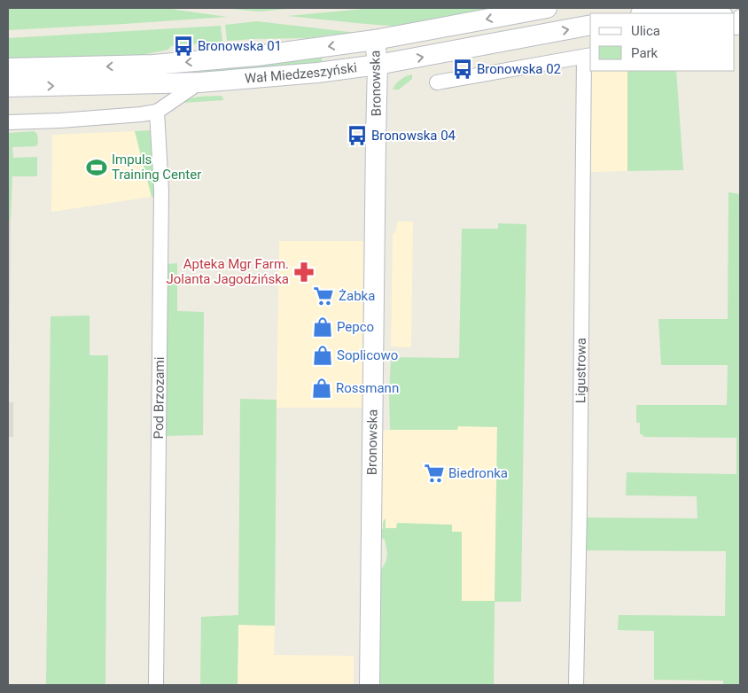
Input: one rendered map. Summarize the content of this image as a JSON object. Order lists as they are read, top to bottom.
{
  "streets": {
    "main road": ["Wał Miedzeszyński", "Bronowska"],
    "street": ["Ligustrowa", "Pod Brzozami"]
  },
  "crossings": [
    ["Wał Miedzeszyński", "Bronowska"]
  ],
  "places": {
    "bus stop": ["Bronowska 01", "Bronowska 02", "Bronowska 04"],
    "sports": ["Impuls Training Center"],
    "pharmacy": ["Apteka Mgr Farm. Jolanta Jagodzińska"],
    "supermarket": ["Żabka", "Biedronka"],
    "shop": ["Pepco", "Soplicowo", "Rossmann"]
  },
  "legend": ["Ulica", "Park"]
}
